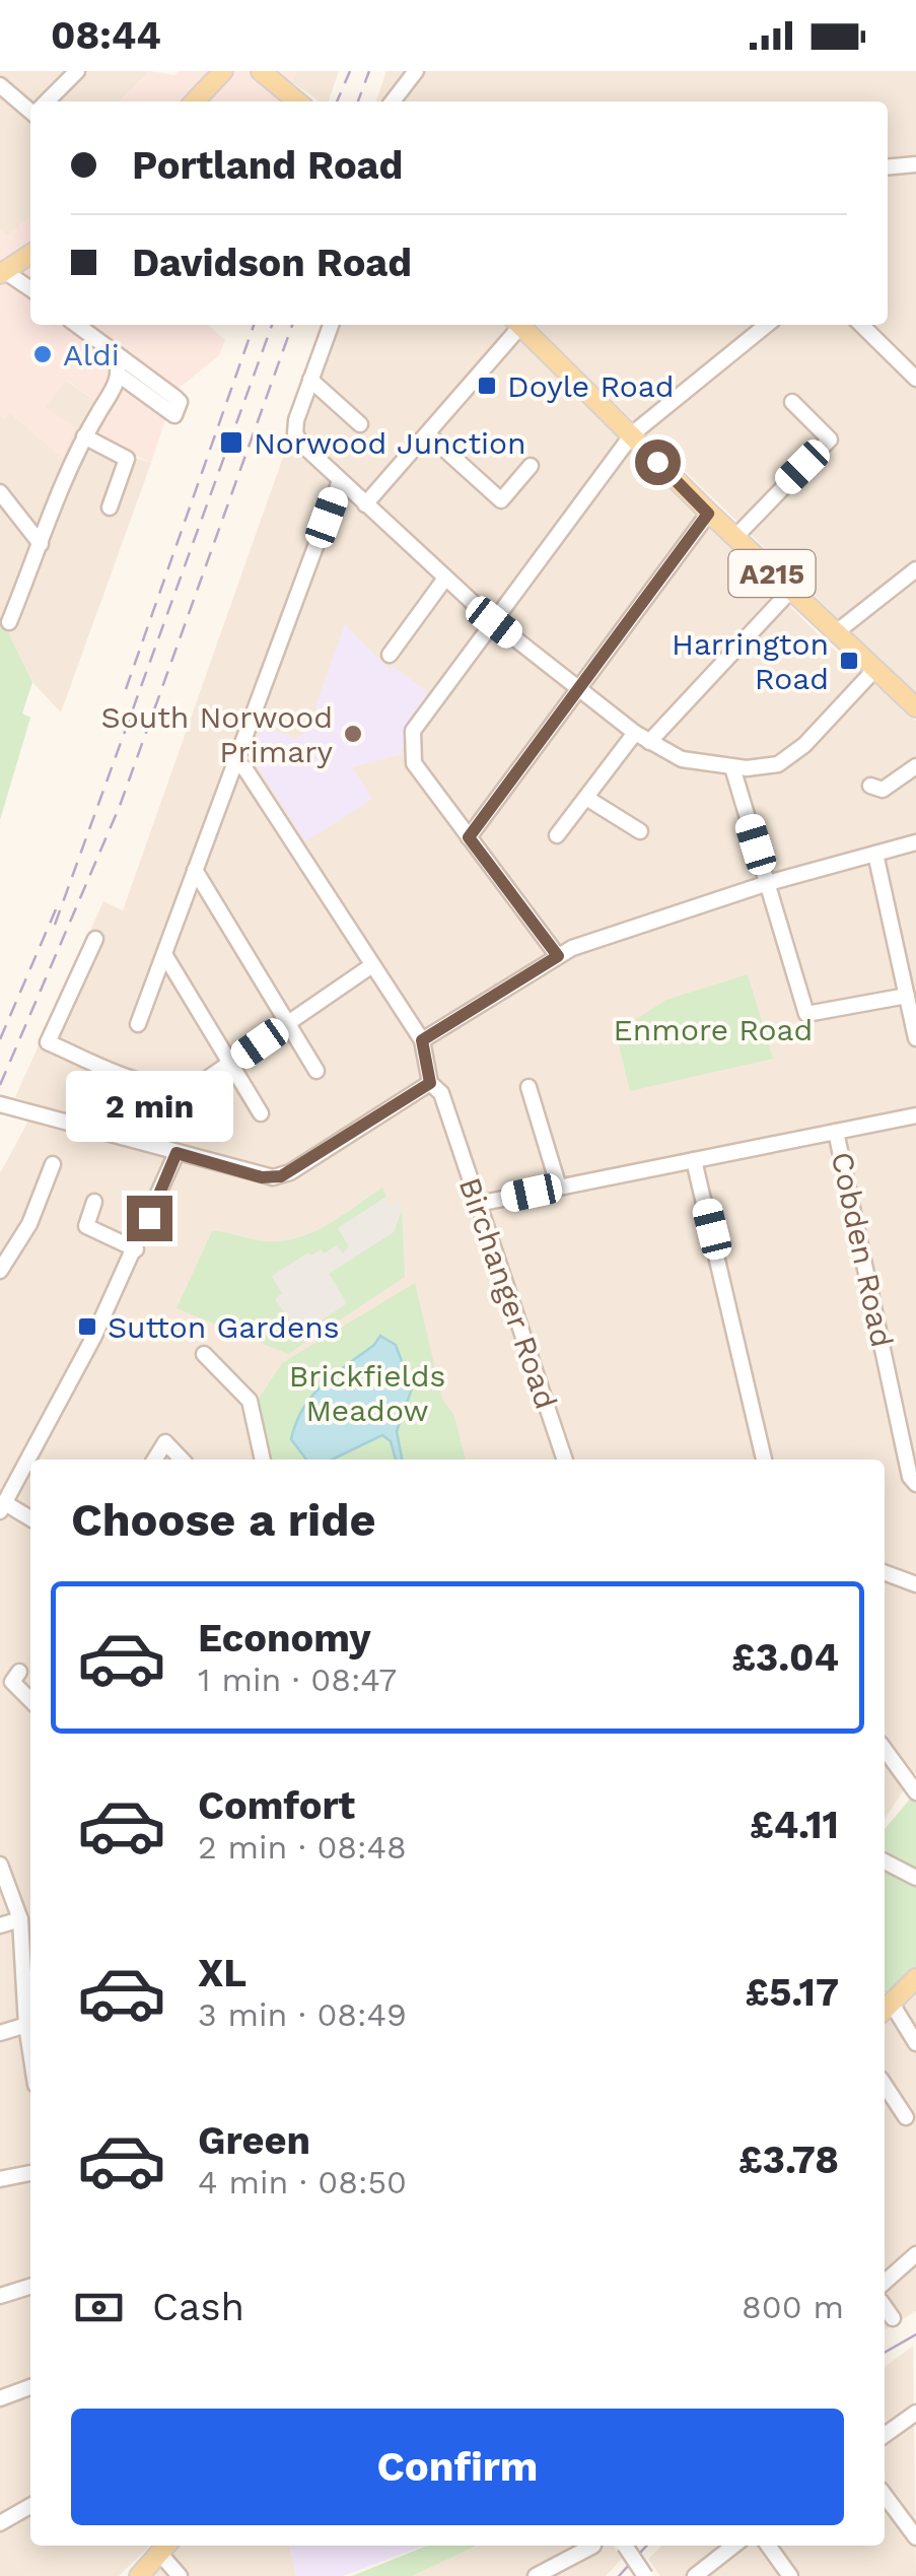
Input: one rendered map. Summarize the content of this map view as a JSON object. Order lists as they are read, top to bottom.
{
  "streets": {
    "main road": ["A215"],
    "street": ["Cobden Road", "Birchanger Road"]
  },
  "parks": ["Enmore Road", "Brickfields Meadow"],
  "places": {
    "other": ["Aldi", "South Norwood Primary"],
    "transit": [
      "Doyle Road",
      "Norwood Junction",
      "Harrington Road",
      "Sutton Gardens"
    ]
  },
  "page": {
    "status": "08:44",
    "banner": ["Portland Road", "Davidson Road"],
    "bubble": "2 min",
    "heading": "Choose a ride",
    "list": [
      {
        "name": "Economy",
        "note": "1 min · 08:47",
        "value": "£3.04"
      },
      {
        "name": "Comfort",
        "note": "2 min · 08:48",
        "value": "£4.11"
      },
      {
        "name": "XL",
        "note": "3 min · 08:49",
        "value": "£5.17"
      },
      {
        "name": "Green",
        "note": "4 min · 08:50",
        "value": "£3.78"
      }
    ],
    "pay": ["Cash", "800 m"],
    "buttons": "Confirm"
  }
}
